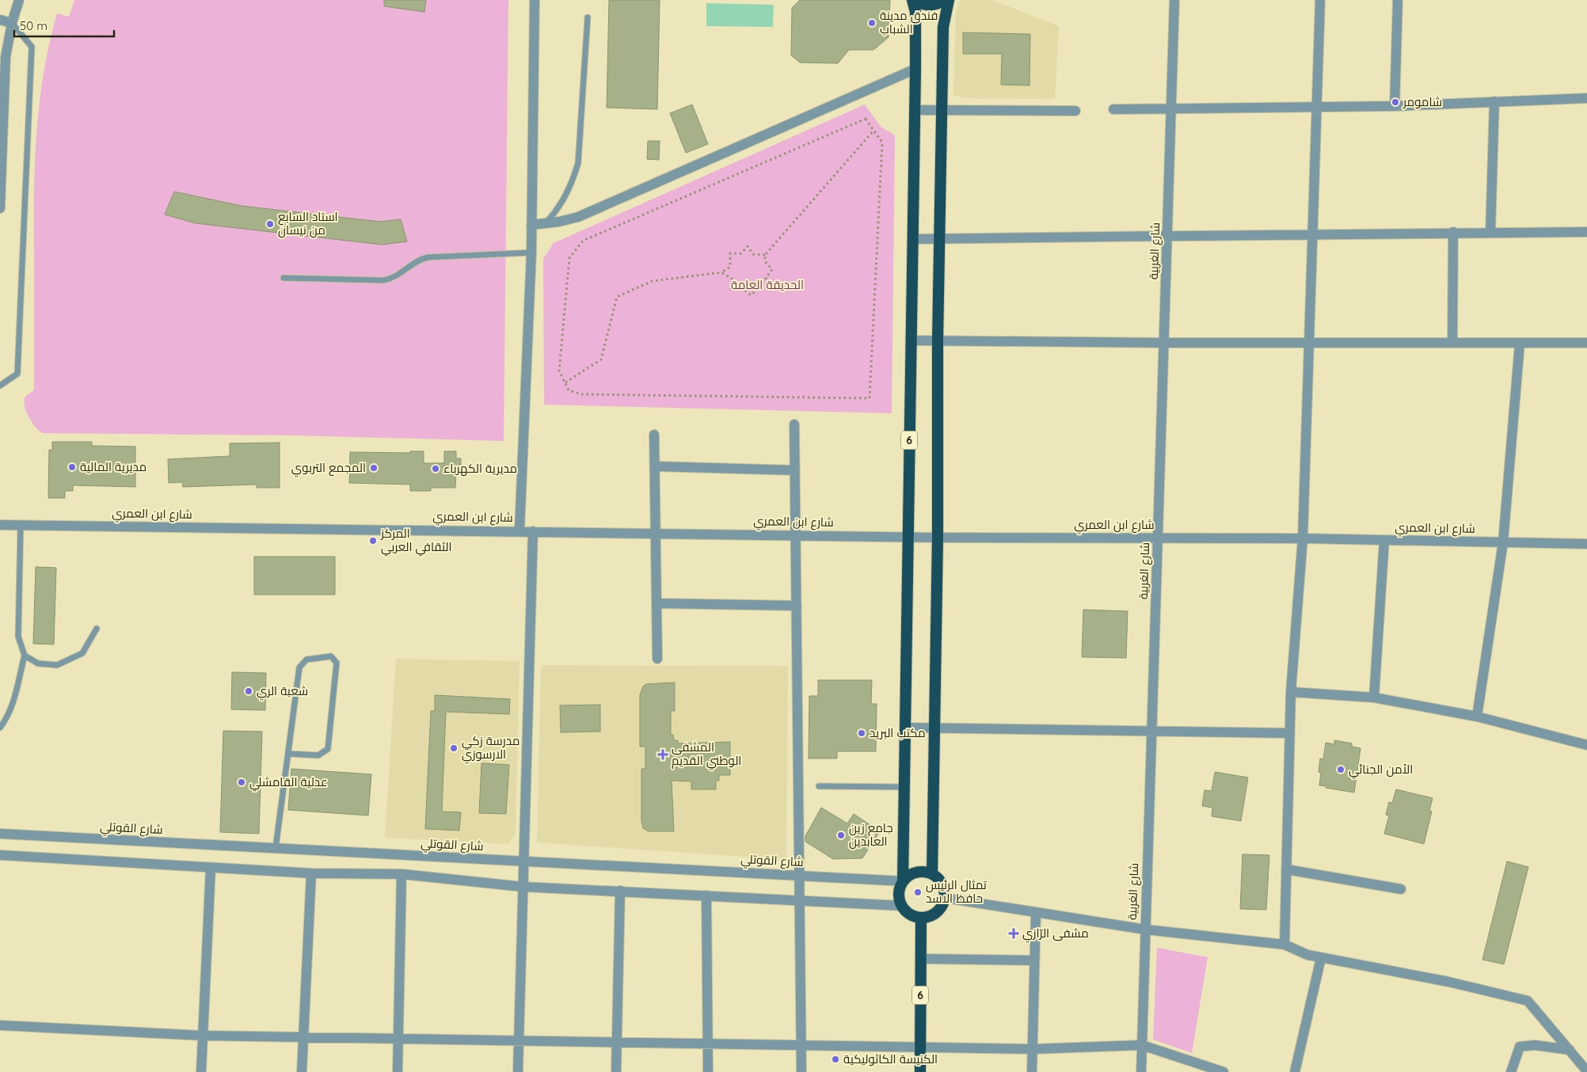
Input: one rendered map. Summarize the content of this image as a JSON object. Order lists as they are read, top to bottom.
{
  "streets": {
    "highway": ["6"],
    "street": ["شارع الغربية", "شارع ابن العمري", "شارع القوتلي"]
  },
  "crossings": [
    ["شارع الغربية", "شارع ابن العمري"],
    ["6", "شارع ابن العمري"],
    ["6", "شارع القوتلي"]
  ],
  "parks": ["الحديقة العامة"],
  "places": {
    "other": [
      "فندق مدينة الشباب",
      "شامومر",
      "استاد السابع من نيسان",
      "مديرية المالية",
      "المجمع التربوي",
      "مديرية الكهرباء",
      "المركز الثقافي العربي",
      "شعبة الري",
      "مكتب البريد",
      "مدرسة زكي الارسوزي",
      "الأمن الجنائي",
      "عدلية القامشلي",
      "جامع زين العابدين",
      "تمثال الرئيس حافظ الاسد",
      "الكنيسة الكاثوليكية"
    ],
    "health": ["المشفى الوطني القديم", "مشفى الرّازي"]
  },
  "scale_bar": "50 m"
}
